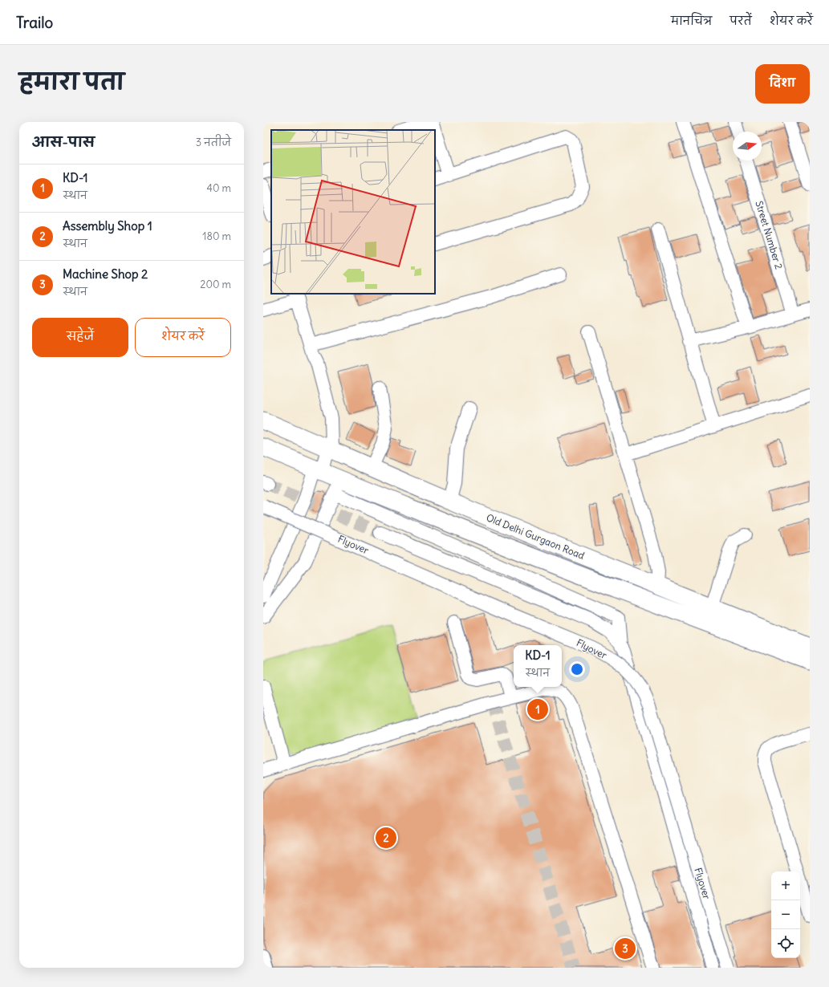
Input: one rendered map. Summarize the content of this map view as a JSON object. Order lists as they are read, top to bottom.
{
  "streets": {
    "main road": ["Old Delhi Gurgaon Road"],
    "street": ["Street Number 2", "Flyover"]
  },
  "north": "right",
  "page": {
    "header": "Trailo",
    "nav": ["मानचित्र", "परतें", "शेयर करें"],
    "title": "हमारा पता",
    "buttons": [
      "दिशा",
      ["सहेजें", "शेयर करें"]
    ],
    "heading": ["आस-पास", "3 नतीजे"],
    "list": [
      {
        "mark": "1",
        "name": "KD-1",
        "note": "स्थान",
        "value": "40 m"
      },
      {
        "mark": "2",
        "name": "Assembly Shop 1",
        "note": "स्थान",
        "value": "180 m"
      },
      {
        "mark": "3",
        "name": "Machine Shop 2",
        "note": "स्थान",
        "value": "200 m"
      }
    ],
    "popup": ["KD-1", "स्थान"],
    "pins": ["1", "2", "3"],
    "map_buttons": ["+", "−"]
  }
}
